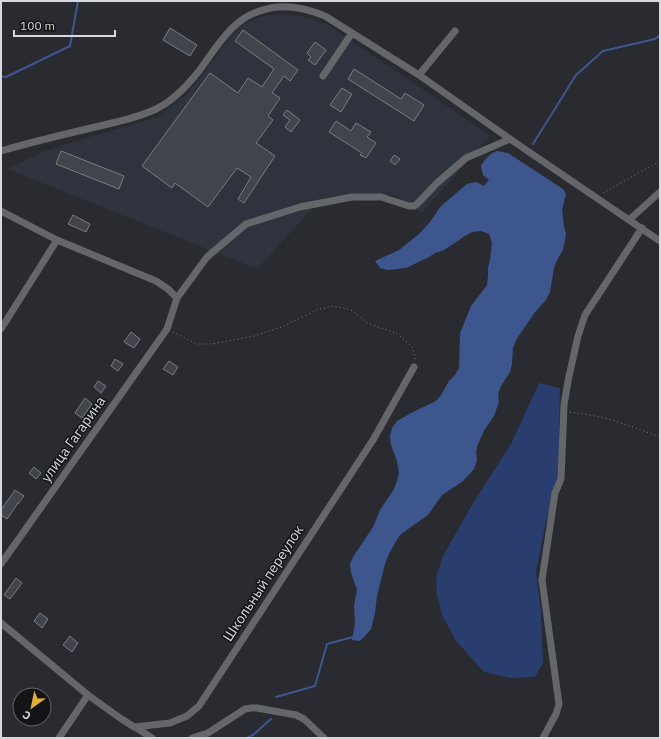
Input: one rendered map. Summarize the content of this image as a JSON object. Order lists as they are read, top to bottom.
{
  "streets": {
    "street": ["улица Гагарина", "Школьный переулок"]
  },
  "scale_bar": "100 m",
  "north": "bottom left"
}
